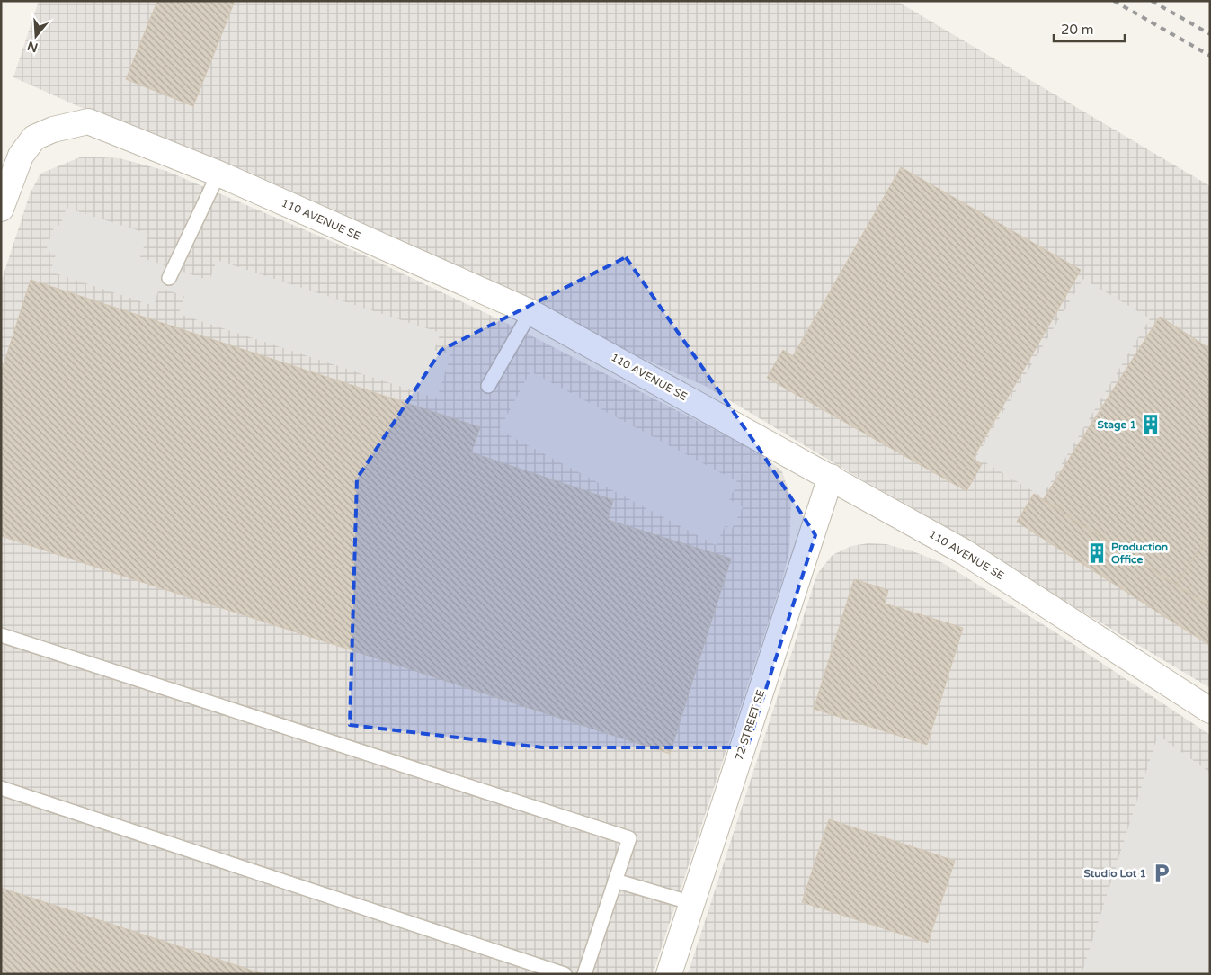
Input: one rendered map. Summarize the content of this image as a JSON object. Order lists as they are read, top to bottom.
{
  "streets": {
    "street": ["110 AVENUE SE", "72 STREET SE"]
  },
  "crossings": [
    ["110 AVENUE SE", "72 STREET SE"]
  ],
  "places": {
    "building": ["Stage 1", "Production Office"],
    "parking": ["Studio Lot 1"]
  },
  "scale_bar": "20 m",
  "north": "bottom"
}
